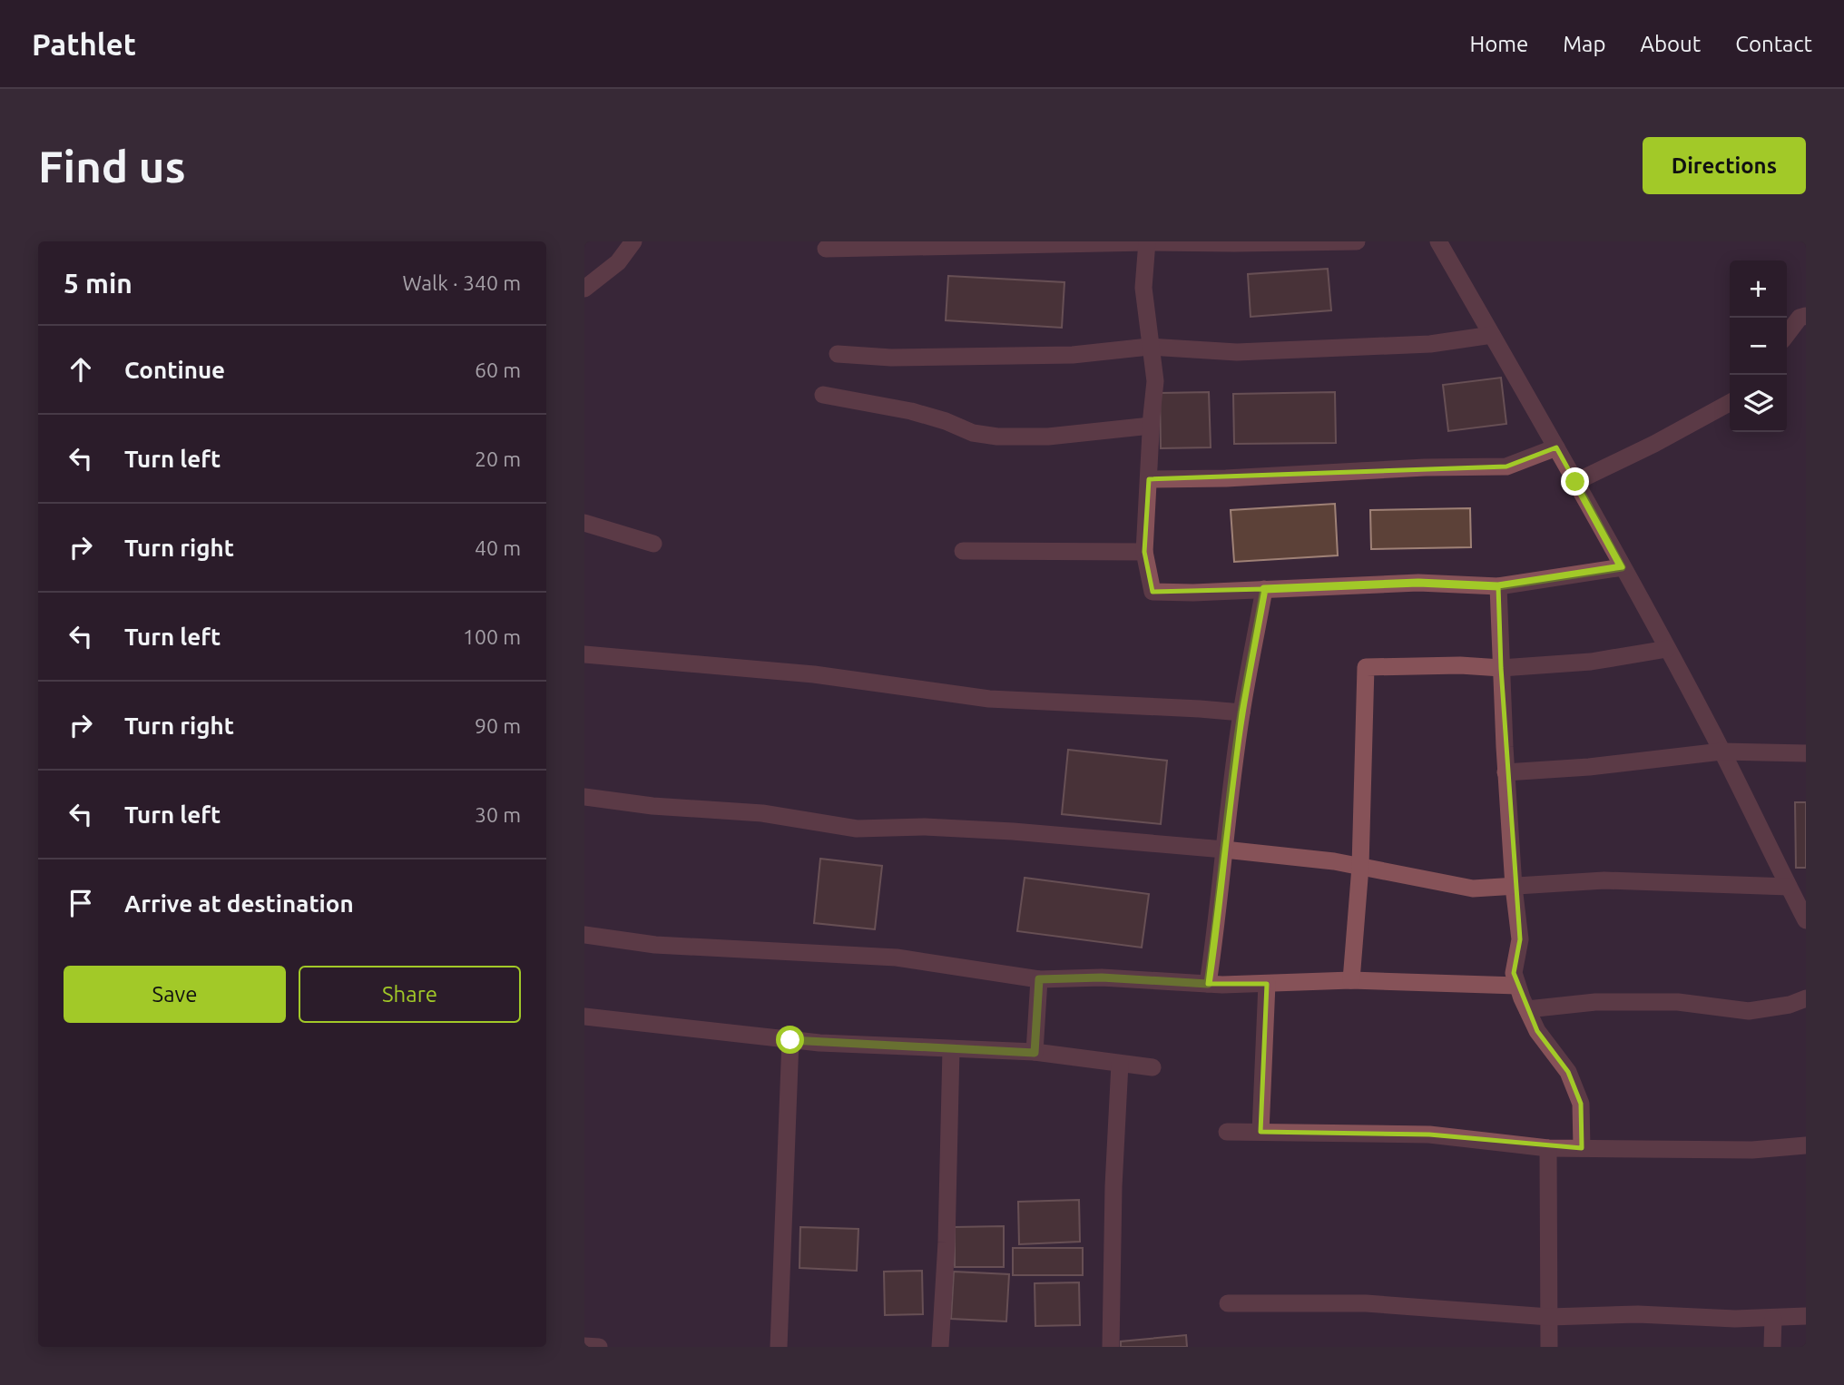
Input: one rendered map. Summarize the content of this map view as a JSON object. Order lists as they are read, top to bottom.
{
  "page": {
    "header": "Pathlet",
    "nav": [
      "Home",
      "Map",
      "About",
      "Contact"
    ],
    "buttons": [
      "Directions",
      ["Save", "Share"]
    ],
    "title": "Find us",
    "heading": ["5 min", "Walk · 340 m"],
    "map_buttons": ["+", "−"],
    "list": [
      ["Continue", "60 m"],
      ["Turn left", "20 m"],
      ["Turn right", "40 m"],
      ["Turn left", "100 m"],
      ["Turn right", "90 m"],
      ["Turn left", "30 m"],
      "Arrive at destination"
    ]
  }
}
